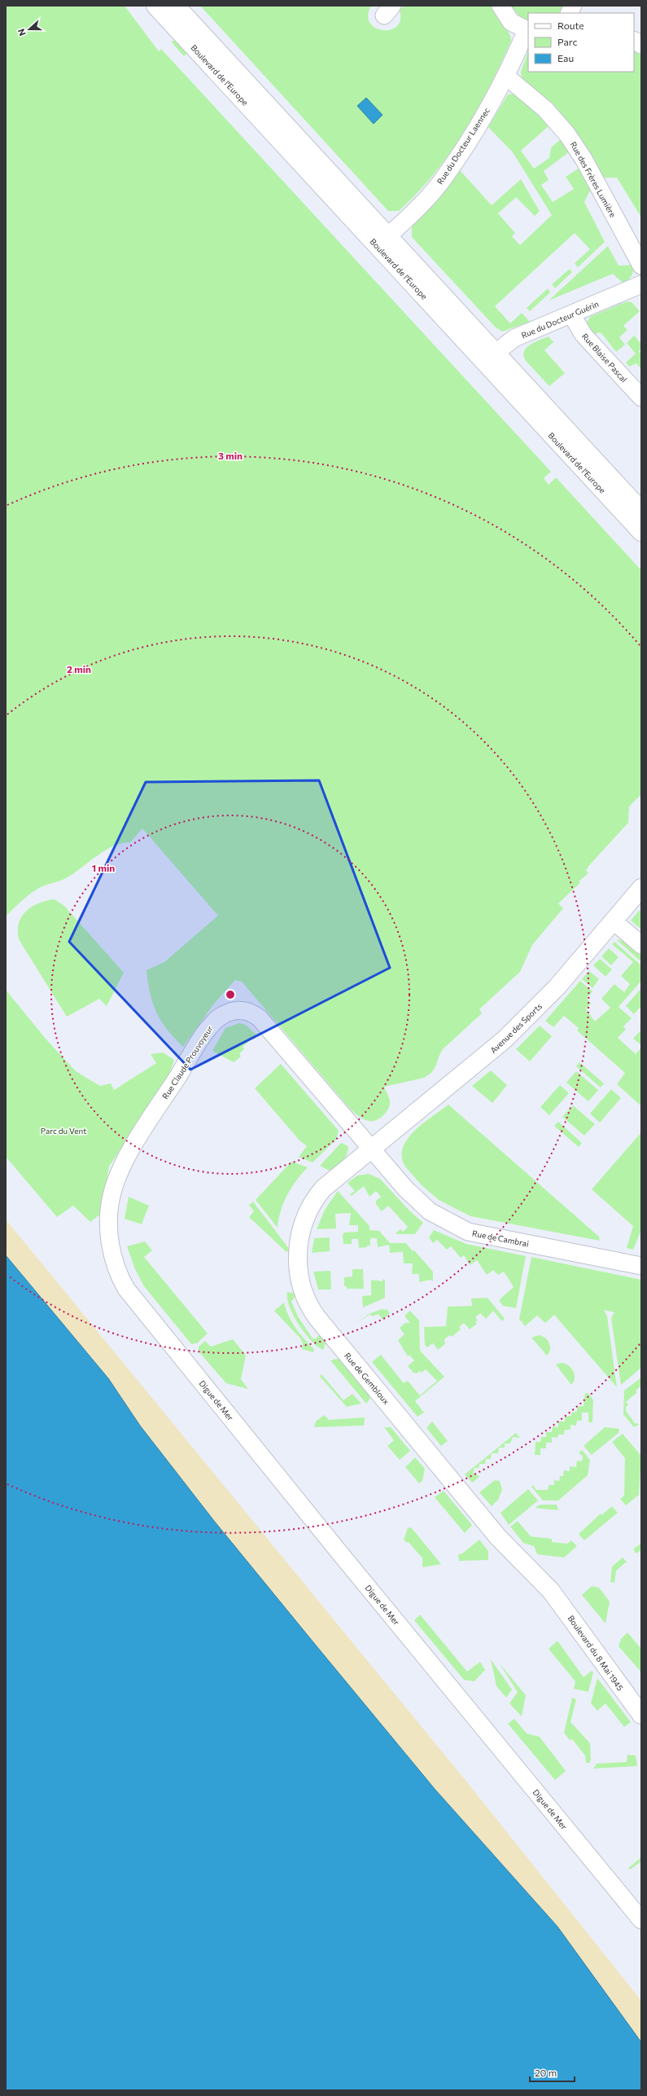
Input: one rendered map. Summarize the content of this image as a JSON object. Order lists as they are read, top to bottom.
{
  "streets": {
    "street": [
      "Boulevard de l'Europe",
      "Rue du Docteur Laennec",
      "Rue des Frères Lumière",
      "Rue du Docteur Guérin",
      "Rue Blaise Pascal",
      "Avenue des Sports",
      "Rue Claude Prouvoyeur",
      "Rue de Cambrai",
      "Rue de Gembloux",
      "Digue de Mer",
      "Boulevard du 8 Mai 1945"
    ]
  },
  "crossings": [
    ["Boulevard de l'Europe", "Rue du Docteur Laennec"],
    ["Boulevard de l'Europe", "Rue du Docteur Guérin"],
    ["Rue du Docteur Laennec", "Rue des Frères Lumière"],
    ["Rue du Docteur Guérin", "Rue Blaise Pascal"],
    ["Avenue des Sports", "Rue Claude Prouvoyeur"],
    ["Avenue des Sports", "Rue de Cambrai"],
    ["Avenue des Sports", "Rue de Gembloux"],
    ["Rue Claude Prouvoyeur", "Rue de Cambrai"],
    ["Rue Claude Prouvoyeur", "Rue de Gembloux"],
    ["Rue Claude Prouvoyeur", "Digue de Mer"],
    ["Rue de Cambrai", "Rue de Gembloux"],
    ["Rue de Gembloux", "Boulevard du 8 Mai 1945"]
  ],
  "parks": ["Parc du Vent"],
  "legend": ["Route", "Parc", "Eau"],
  "scale_bar": "20 m",
  "north": "left",
  "rings": ["3 min", "2 min", "1 min"]
}
